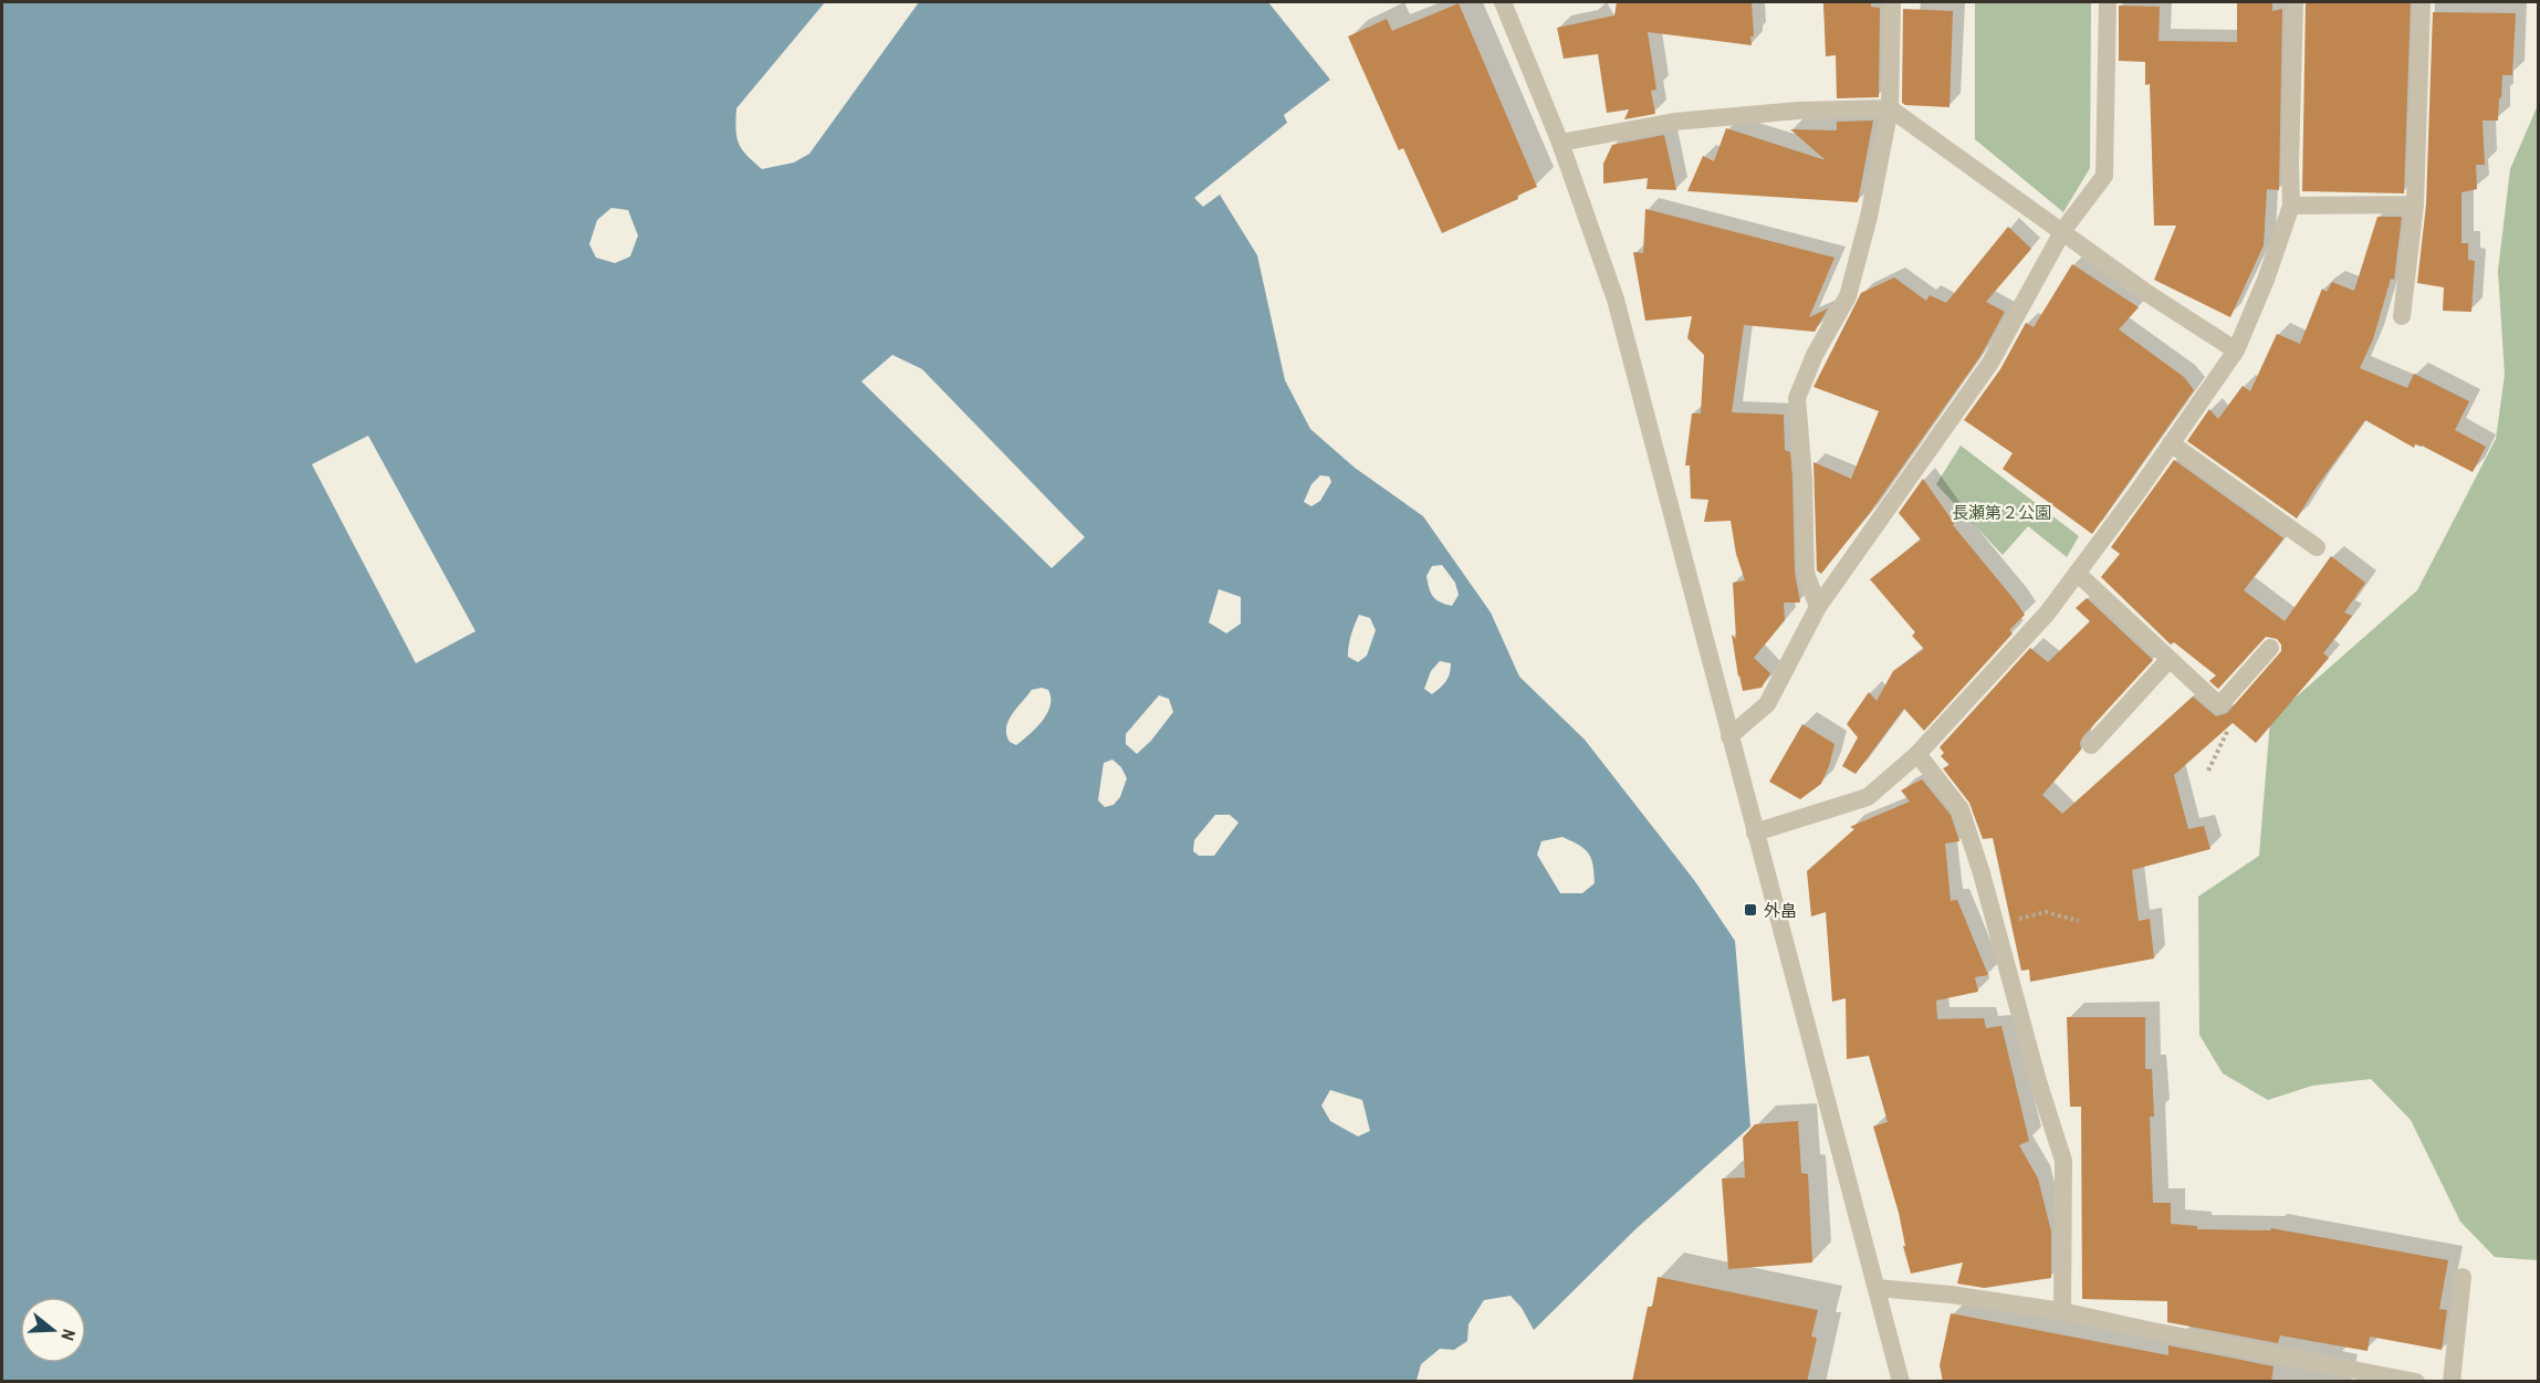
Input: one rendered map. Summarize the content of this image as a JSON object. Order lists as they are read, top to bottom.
{
  "parks": ["長瀬第２公園"],
  "places": {
    "transit": ["外畠"]
  },
  "north": "right"
}
